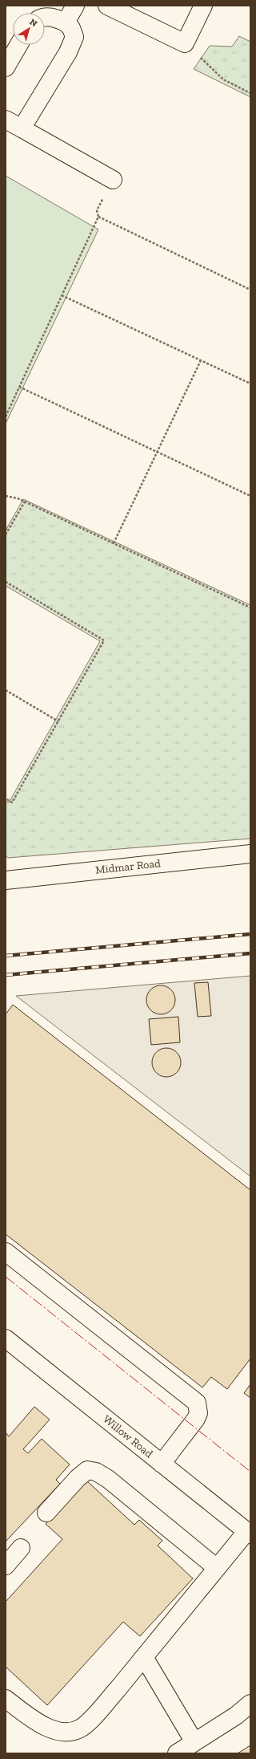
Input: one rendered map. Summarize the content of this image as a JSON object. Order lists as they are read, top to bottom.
{
  "streets": {
    "street": ["Midmar Road", "Willow Road"]
  },
  "north": "top right"
}
